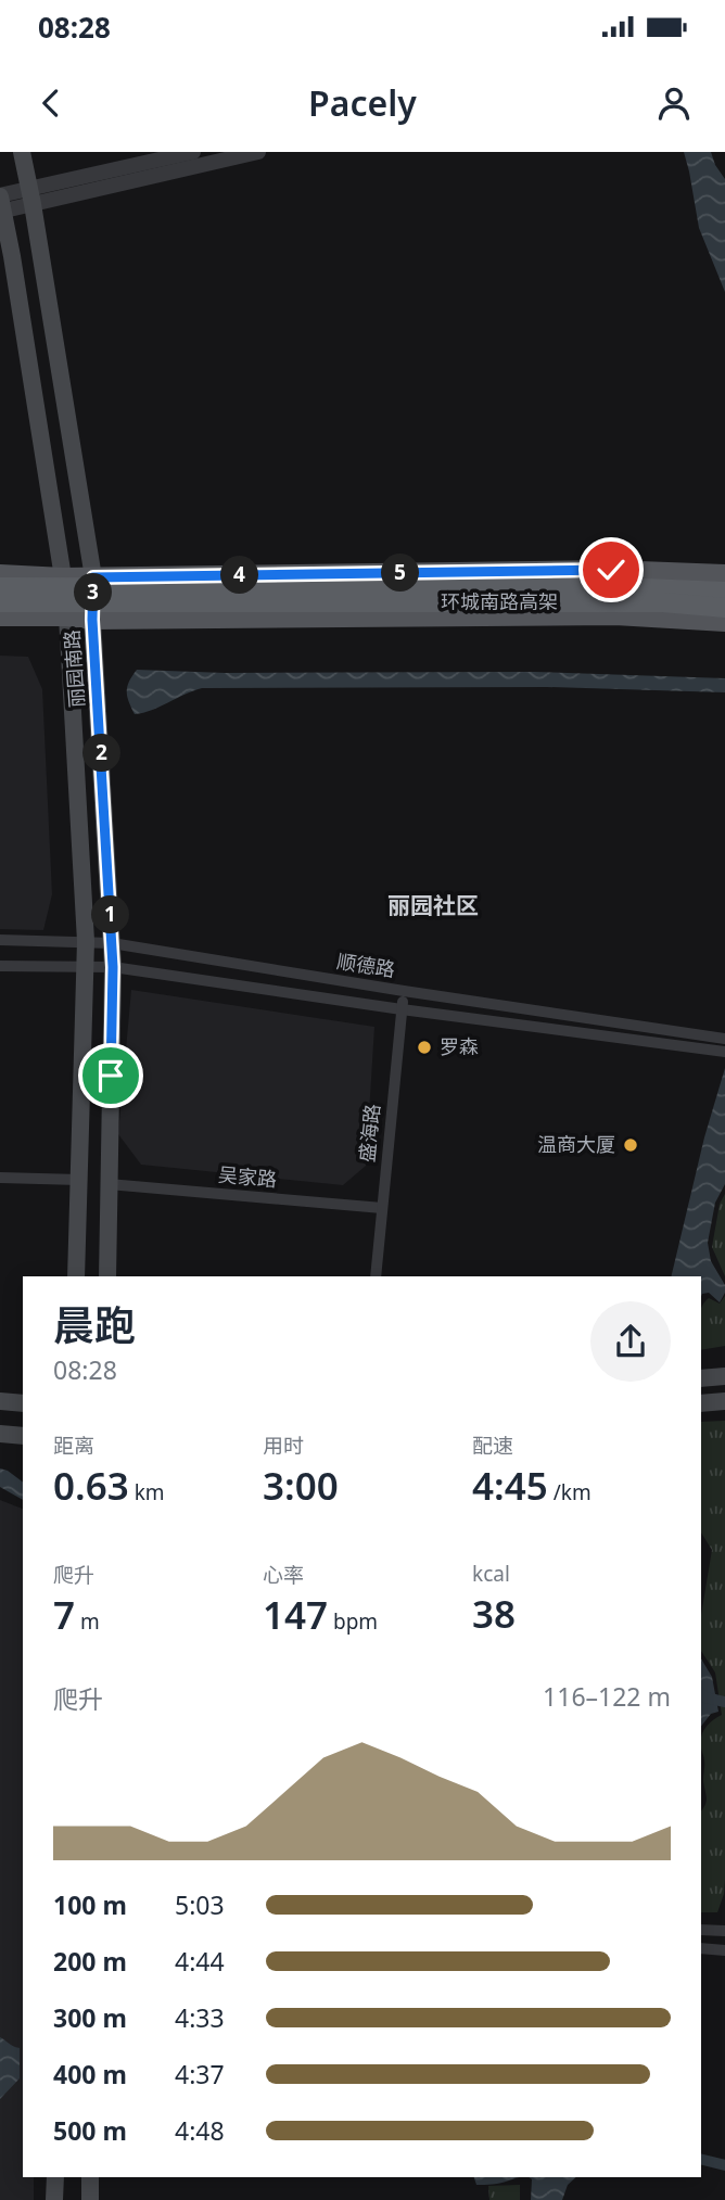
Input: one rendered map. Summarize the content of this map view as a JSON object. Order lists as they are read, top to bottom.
{
  "streets": {
    "highway": ["环城南路高架"],
    "main road": ["丽园南路"],
    "street": ["顺德路", "盛海路", "吴家路"]
  },
  "crossings": [
    ["丽园南路", "顺德路"],
    ["丽园南路", "吴家路"],
    ["顺德路", "盛海路"],
    ["盛海路", "吴家路"]
  ],
  "districts": ["丽园社区"],
  "places": ["罗森", "温商大厦"],
  "page": {
    "status": "08:28",
    "header": "Pacely",
    "pins": [
      "5",
      "4",
      "3",
      "2",
      "1"
    ],
    "heading": ["晨跑", "08:28"],
    "stats": [
      ["距离", "0.63 km"],
      ["用时", "3:00"],
      ["配速", "4:45 /km"],
      ["爬升", "7 m"],
      ["心率", "147 bpm"],
      ["kcal", "38"]
    ],
    "chart": ["爬升", "116–122 m"],
    "list": [
      {
        "name": "100 m",
        "note": "5:03"
      },
      {
        "name": "200 m",
        "note": "4:44"
      },
      {
        "name": "300 m",
        "note": "4:33"
      },
      {
        "name": "400 m",
        "note": "4:37"
      },
      {
        "name": "500 m",
        "note": "4:48"
      }
    ]
  }
}
